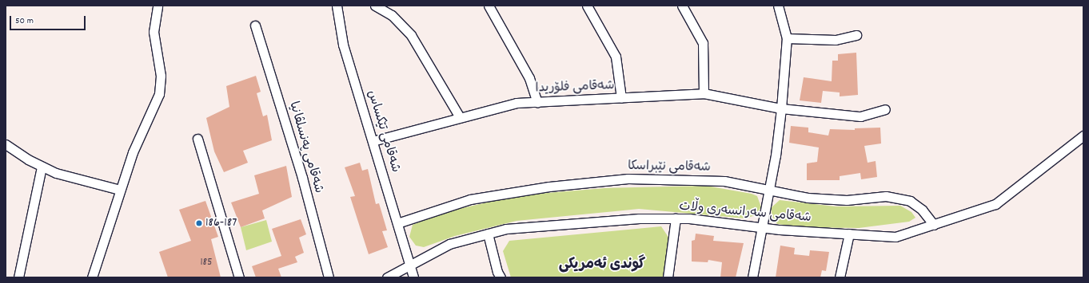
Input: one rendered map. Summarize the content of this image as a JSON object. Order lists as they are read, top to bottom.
{
  "streets": {
    "street": [
      "شەقامی فلۆریدا",
      "شەقامی تێکساس",
      "شەقامی پەنسلڤانیا",
      "شەقامی نێبراسکا",
      "شەقامی سەرانسەری وڵات"
    ]
  },
  "crossings": [
    ["شەقامی فلۆریدا", "شەقامی تێکساس"],
    ["شەقامی تێکساس", "شەقامی نێبراسکا"],
    ["شەقامی تێکساس", "شەقامی سەرانسەری وڵات"],
    ["شەقامی نێبراسکا", "شەقامی سەرانسەری وڵات"]
  ],
  "districts": ["گوندی ئەمریکی"],
  "places": ["186-187"],
  "house_numbers": ["185"],
  "scale_bar": "50 m"
}
